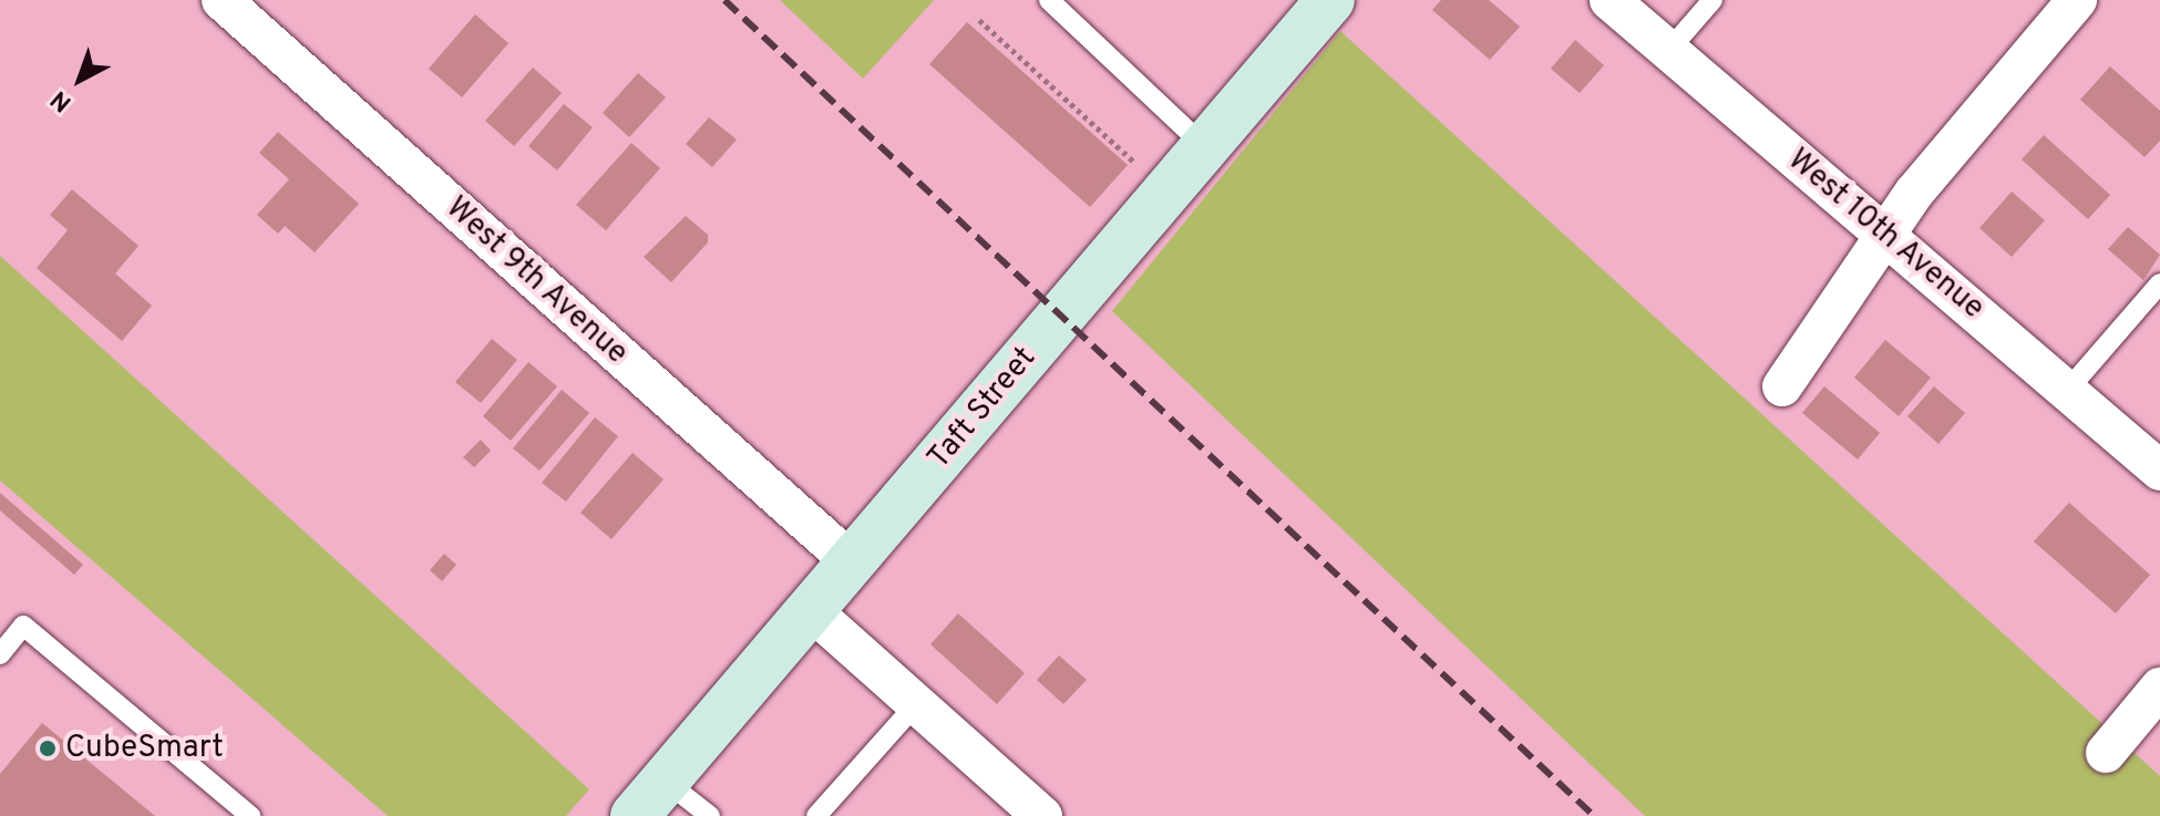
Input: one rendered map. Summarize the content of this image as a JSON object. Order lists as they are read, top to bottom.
{
  "streets": {
    "street": ["West 10th Avenue", "West 9th Avenue", "Taft Street"]
  },
  "crossings": [
    ["West 9th Avenue", "Taft Street"]
  ],
  "places": ["CubeSmart"],
  "north": "bottom left"
}
